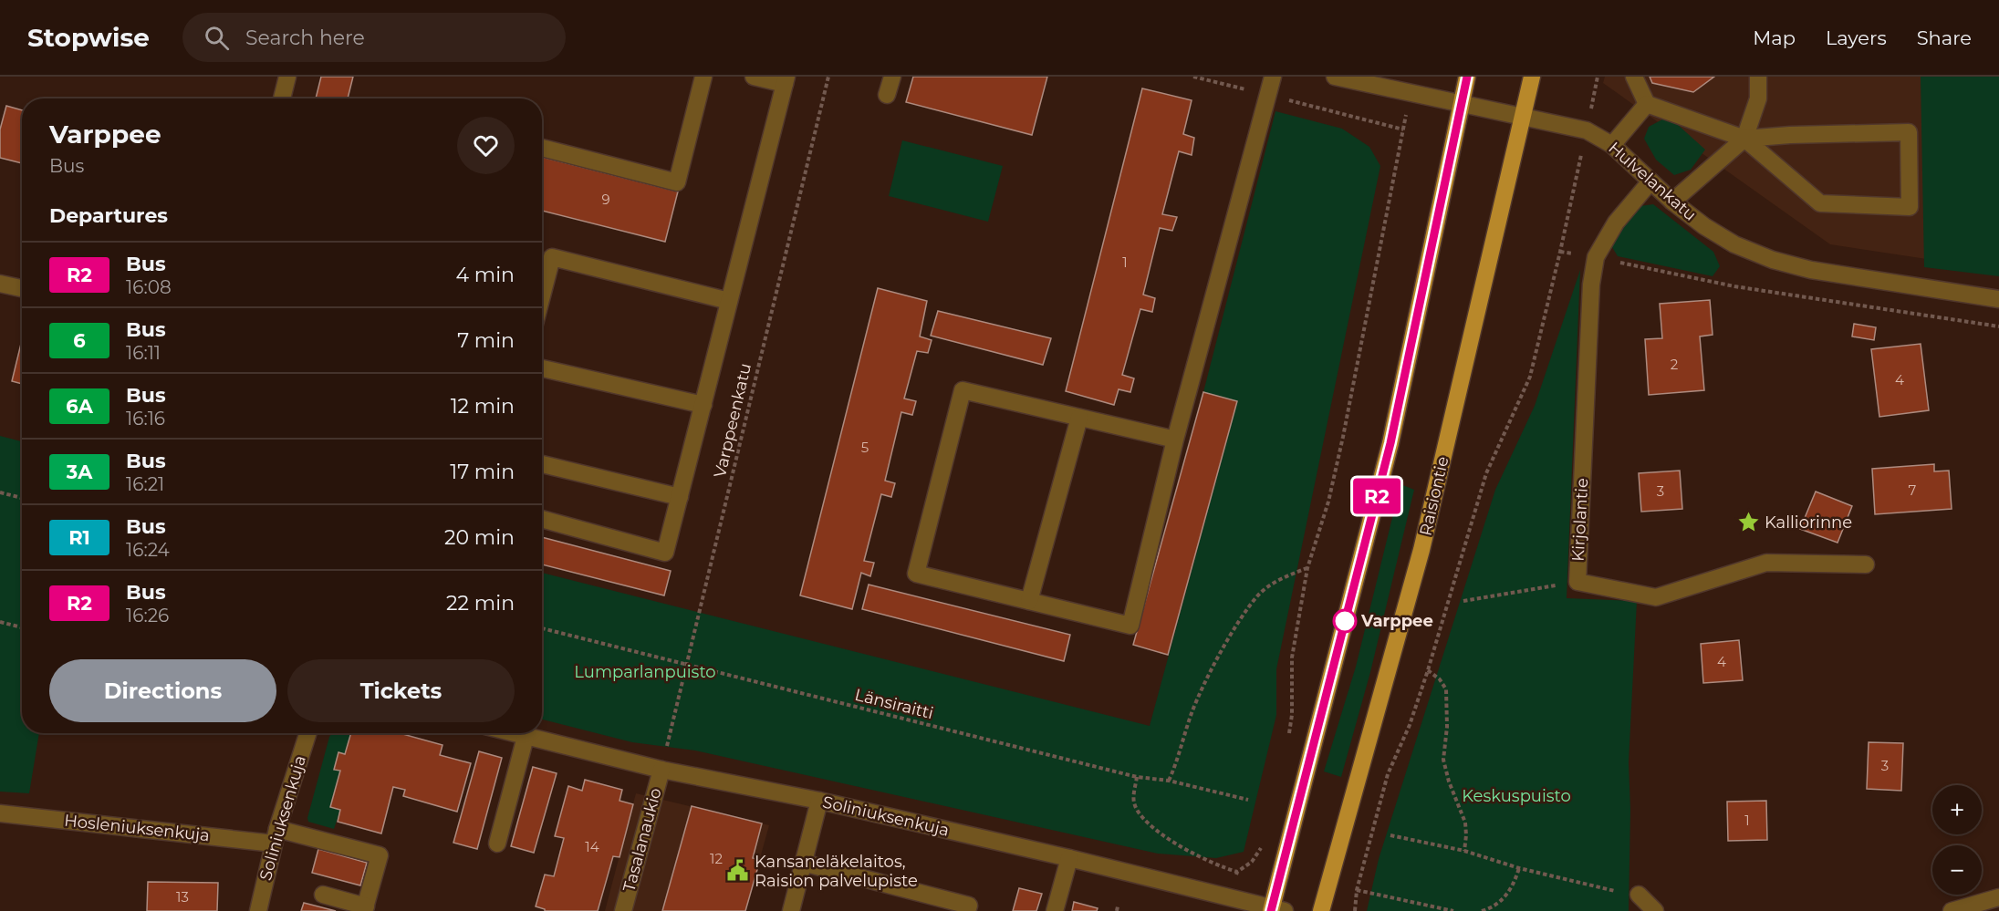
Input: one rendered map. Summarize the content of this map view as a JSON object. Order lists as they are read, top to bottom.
{
  "streets": {
    "main road": ["Raisiontie"],
    "street": [
      "Hulvelankatu",
      "Kirjolantie",
      "Soliniuksenkuja",
      "Hosleniuksenkuja",
      "Tasalanaukio"
    ],
    "path": ["Varppeenkatu", "Länsiraitti"]
  },
  "crossings": [
    ["Hulvelankatu", "Raisiontie"],
    ["Hulvelankatu", "Kirjolantie"],
    ["Varppeenkatu", "Länsiraitti"],
    ["Varppeenkatu", "Soliniuksenkuja"],
    ["Varppeenkatu", "Tasalanaukio"],
    ["Soliniuksenkuja", "Hosleniuksenkuja"],
    ["Soliniuksenkuja", "Tasalanaukio"]
  ],
  "parks": ["Lumparlanpuisto", "Keskuspuisto"],
  "places": {
    "place": ["Kalliorinne"],
    "other": ["Varppee"],
    "public building": ["Kansaneläkelaitos, Raision palvelupiste"]
  },
  "lines": ["bus line R2"],
  "house_numbers": [
    "9",
    "1",
    "2",
    "4",
    "5",
    "7",
    "3",
    "4",
    "3",
    "1",
    "14",
    "12",
    "13"
  ],
  "page": {
    "header": "Stopwise",
    "search": "Search here",
    "nav": ["Map", "Layers", "Share"],
    "on_map": "R2",
    "heading": [
      ["Varppee", "Bus"],
      "Departures"
    ],
    "list": [
      {
        "mark": "R2",
        "name": "Bus",
        "note": "16:08",
        "value": "4 min"
      },
      {
        "mark": "6",
        "name": "Bus",
        "note": "16:11",
        "value": "7 min"
      },
      {
        "mark": "6A",
        "name": "Bus",
        "note": "16:16",
        "value": "12 min"
      },
      {
        "mark": "3A",
        "name": "Bus",
        "note": "16:21",
        "value": "17 min"
      },
      {
        "mark": "R1",
        "name": "Bus",
        "note": "16:24",
        "value": "20 min"
      },
      {
        "mark": "R2",
        "name": "Bus",
        "note": "16:26",
        "value": "22 min"
      }
    ],
    "buttons": ["Directions", "Tickets"],
    "map_buttons": ["+", "−"]
  }
}
